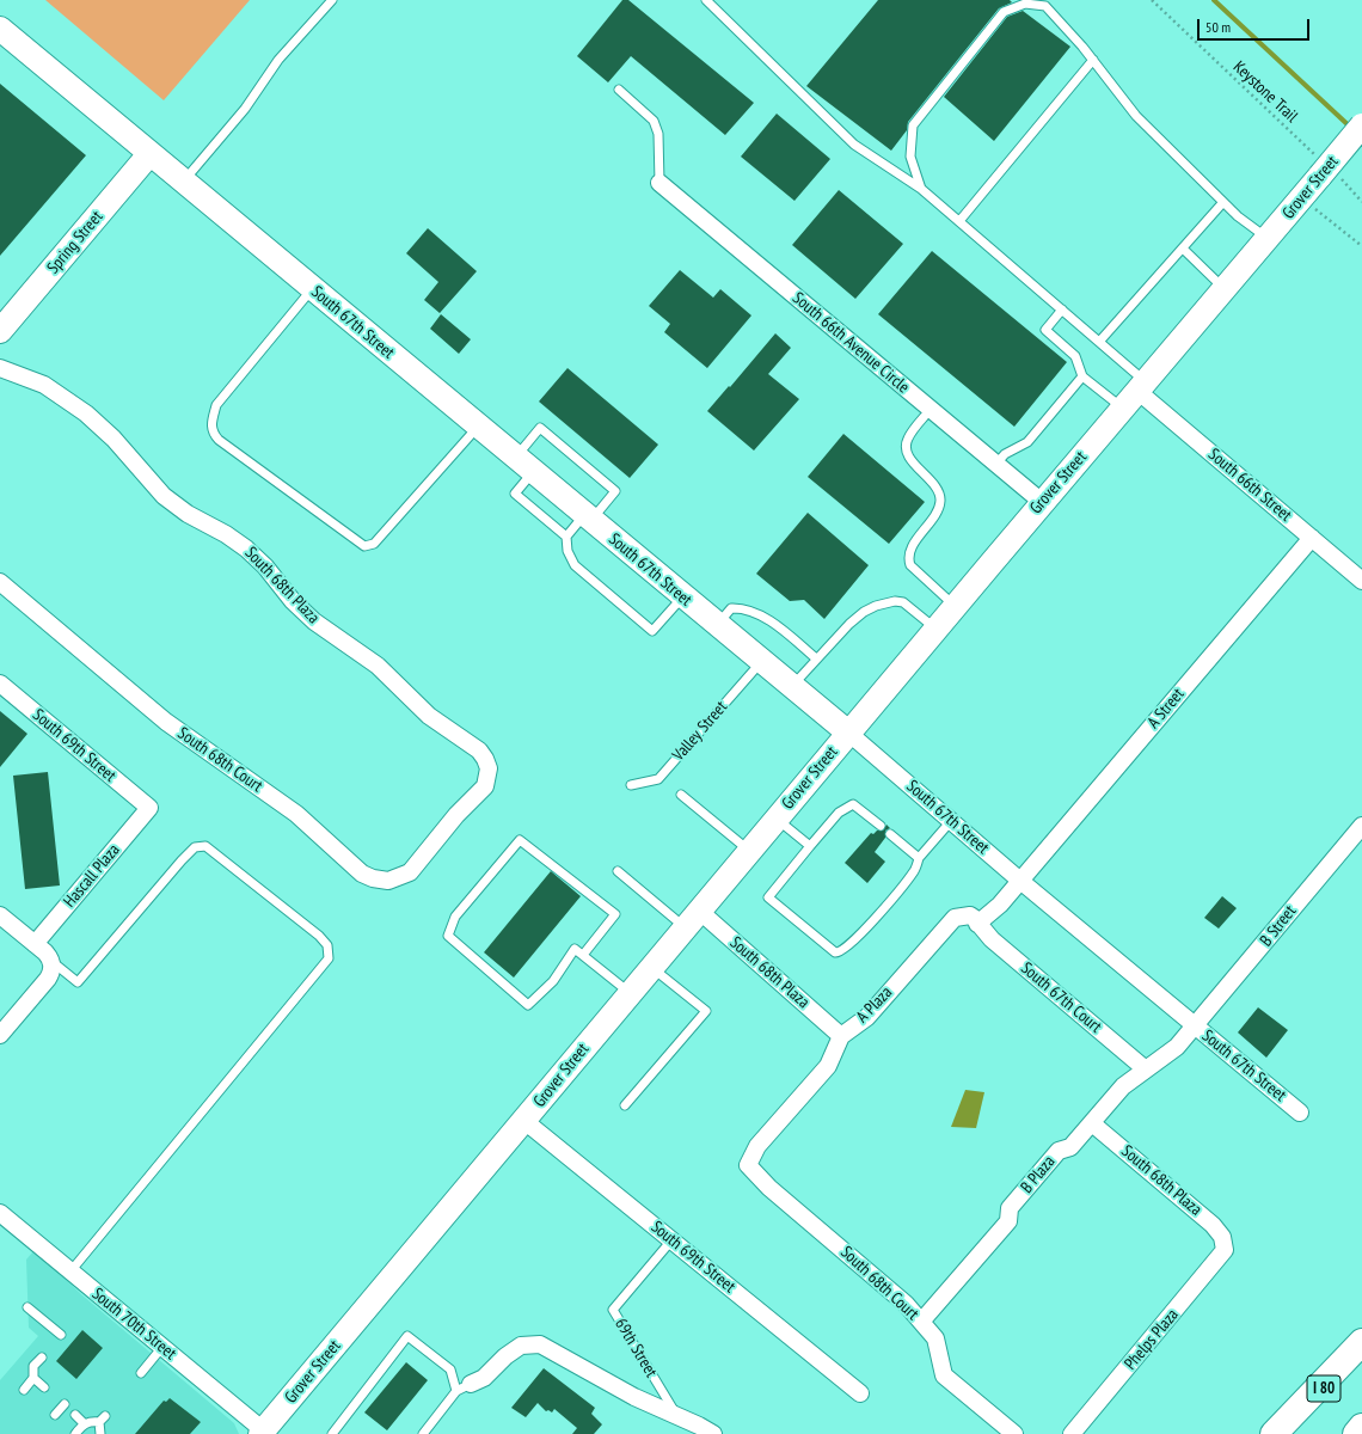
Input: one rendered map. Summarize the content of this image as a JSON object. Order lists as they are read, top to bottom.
{
  "streets": {
    "highway": ["I 80"],
    "main road": ["Grover Street", "Spring Street", "South 67th Street"],
    "street": [
      "South 66th Avenue Circle",
      "South 66th Street",
      "South 68th Plaza",
      "A Street",
      "South 69th Street",
      "South 68th Court",
      "Hascall Plaza",
      "B Street",
      "South 67th Court",
      "A Plaza",
      "B Plaza",
      "South 70th Street",
      "Phelps Plaza"
    ],
    "lane": ["Valley Street", "69th Street"],
    "path": ["Keystone Trail"]
  },
  "crossings": [
    ["Keystone Trail", "Grover Street"],
    ["Grover Street", "South 67th Street"],
    ["Grover Street", "South 66th Avenue Circle"],
    ["Grover Street", "South 66th Street"],
    ["Grover Street", "South 68th Plaza"],
    ["Grover Street", "South 69th Street"],
    ["Grover Street", "South 70th Street"],
    ["Spring Street", "South 67th Street"],
    ["South 67th Street", "A Street"],
    ["South 67th Street", "Valley Street"],
    ["South 67th Street", "B Street"],
    ["South 67th Street", "B Plaza"],
    ["South 66th Street", "A Street"],
    ["South 68th Plaza", "South 68th Court"],
    ["South 68th Plaza", "A Plaza"],
    ["South 68th Plaza", "B Plaza"],
    ["South 68th Plaza", "Phelps Plaza"],
    ["South 69th Street", "Hascall Plaza"],
    ["South 69th Street", "69th Street"],
    ["South 68th Court", "A Plaza"],
    ["South 68th Court", "B Plaza"],
    ["B Street", "B Plaza"],
    ["South 67th Court", "A Plaza"],
    ["South 67th Court", "B Plaza"]
  ],
  "scale_bar": "50 m"
}
